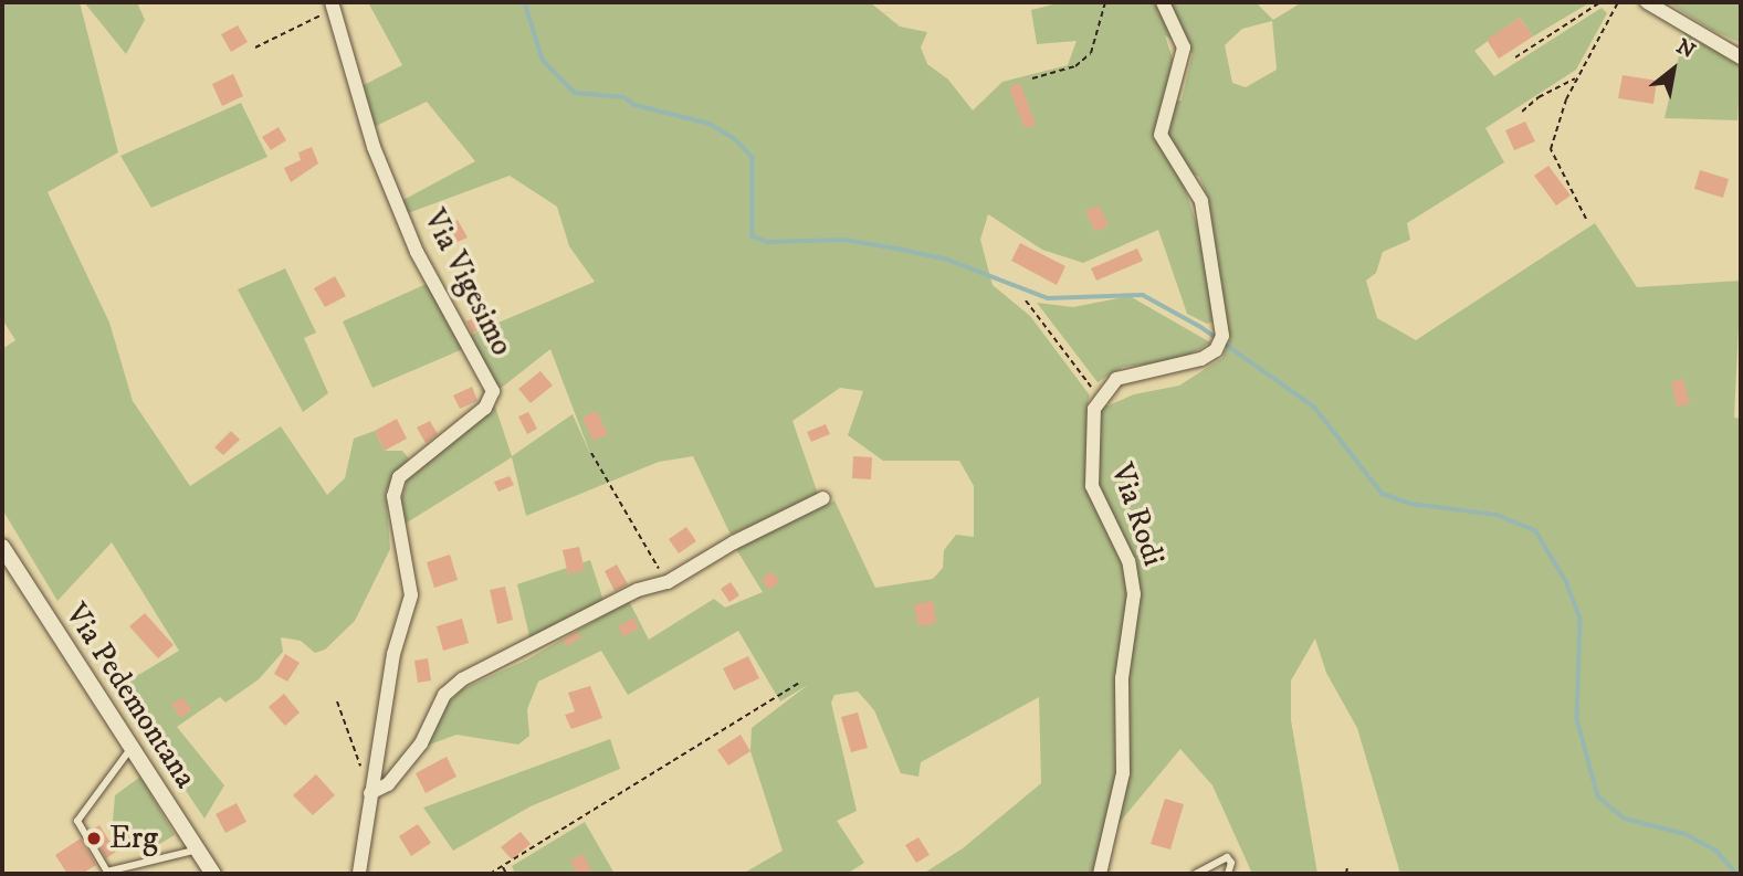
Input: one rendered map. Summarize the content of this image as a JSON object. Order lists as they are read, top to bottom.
{
  "streets": {
    "street": ["Via Vigesimo", "Via Rodi", "Via Pedemontana"]
  },
  "places": ["Erg"],
  "north": "top right"
}
